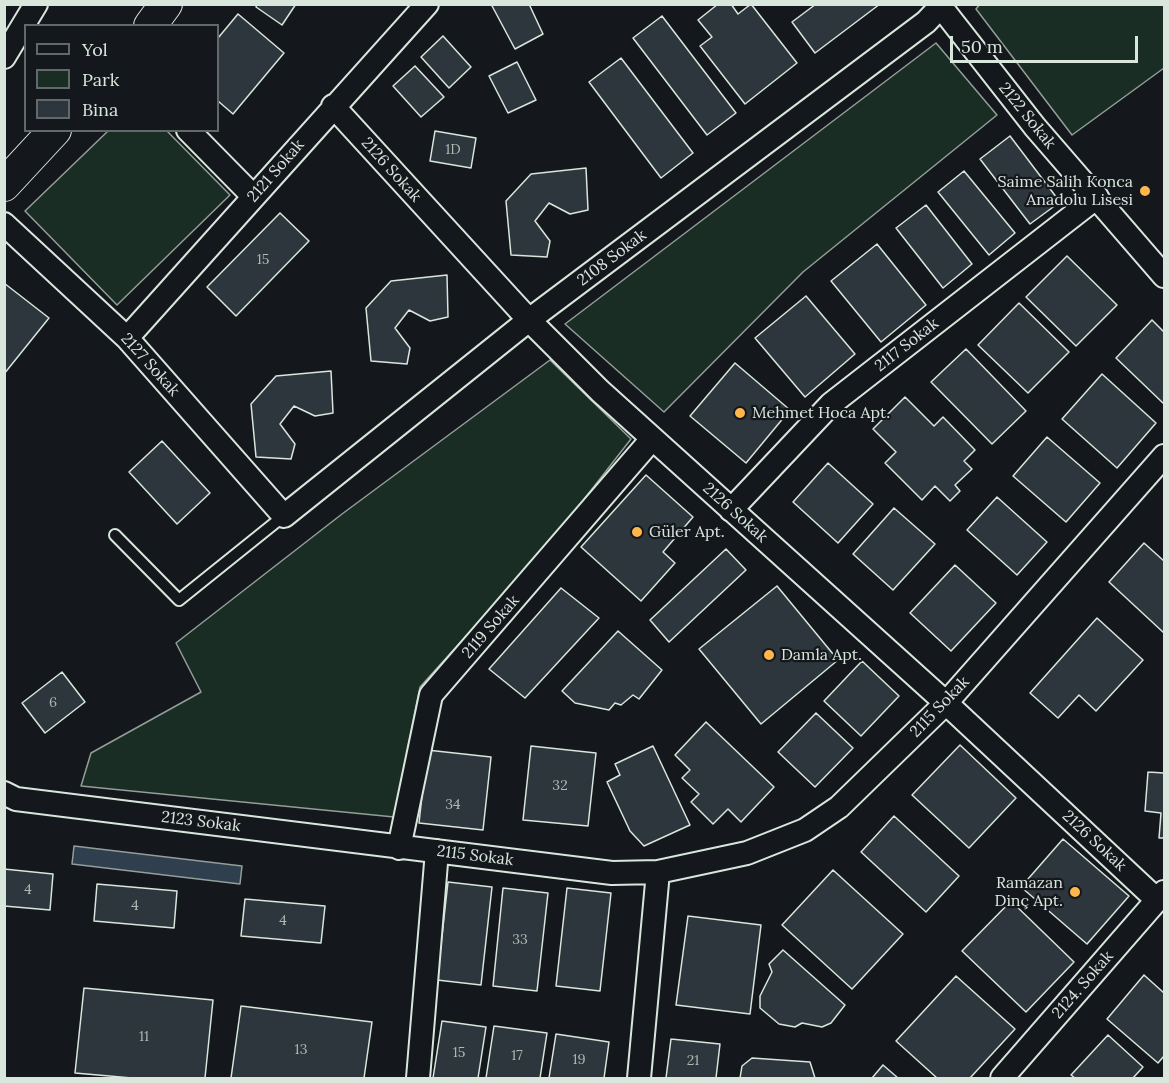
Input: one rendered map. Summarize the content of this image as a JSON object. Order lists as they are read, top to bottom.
{
  "streets": {
    "street": [
      "2122 Sokak",
      "2126 Sokak",
      "2121 Sokak",
      "2108 Sokak",
      "2117 Sokak",
      "2127 Sokak",
      "2119 Sokak",
      "2115 Sokak",
      "2123 Sokak",
      "2124. Sokak"
    ]
  },
  "crossings": [
    ["2122 Sokak", "2108 Sokak"],
    ["2122 Sokak", "2117 Sokak"],
    ["2126 Sokak", "2121 Sokak"],
    ["2126 Sokak", "2108 Sokak"],
    ["2126 Sokak", "2117 Sokak"],
    ["2126 Sokak", "2119 Sokak"],
    ["2126 Sokak", "2115 Sokak"],
    ["2126 Sokak", "2124. Sokak"],
    ["2121 Sokak", "2127 Sokak"],
    ["2108 Sokak", "2127 Sokak"],
    ["2119 Sokak", "2115 Sokak"],
    ["2119 Sokak", "2123 Sokak"],
    ["2115 Sokak", "2123 Sokak"]
  ],
  "places": [
    "Saime Salih Konca Anadolu Lisesi",
    "Mehmet Hoca Apt.",
    "Güler Apt.",
    "Damla Apt.",
    "Ramazan Dinç Apt."
  ],
  "house_numbers": [
    "1D",
    "15",
    "6",
    "32",
    "34",
    "4",
    "4",
    "4",
    "33",
    "11",
    "13",
    "15",
    "17",
    "19",
    "21"
  ],
  "legend": ["Yol", "Park", "Bina"],
  "scale_bar": "50 m"
}
